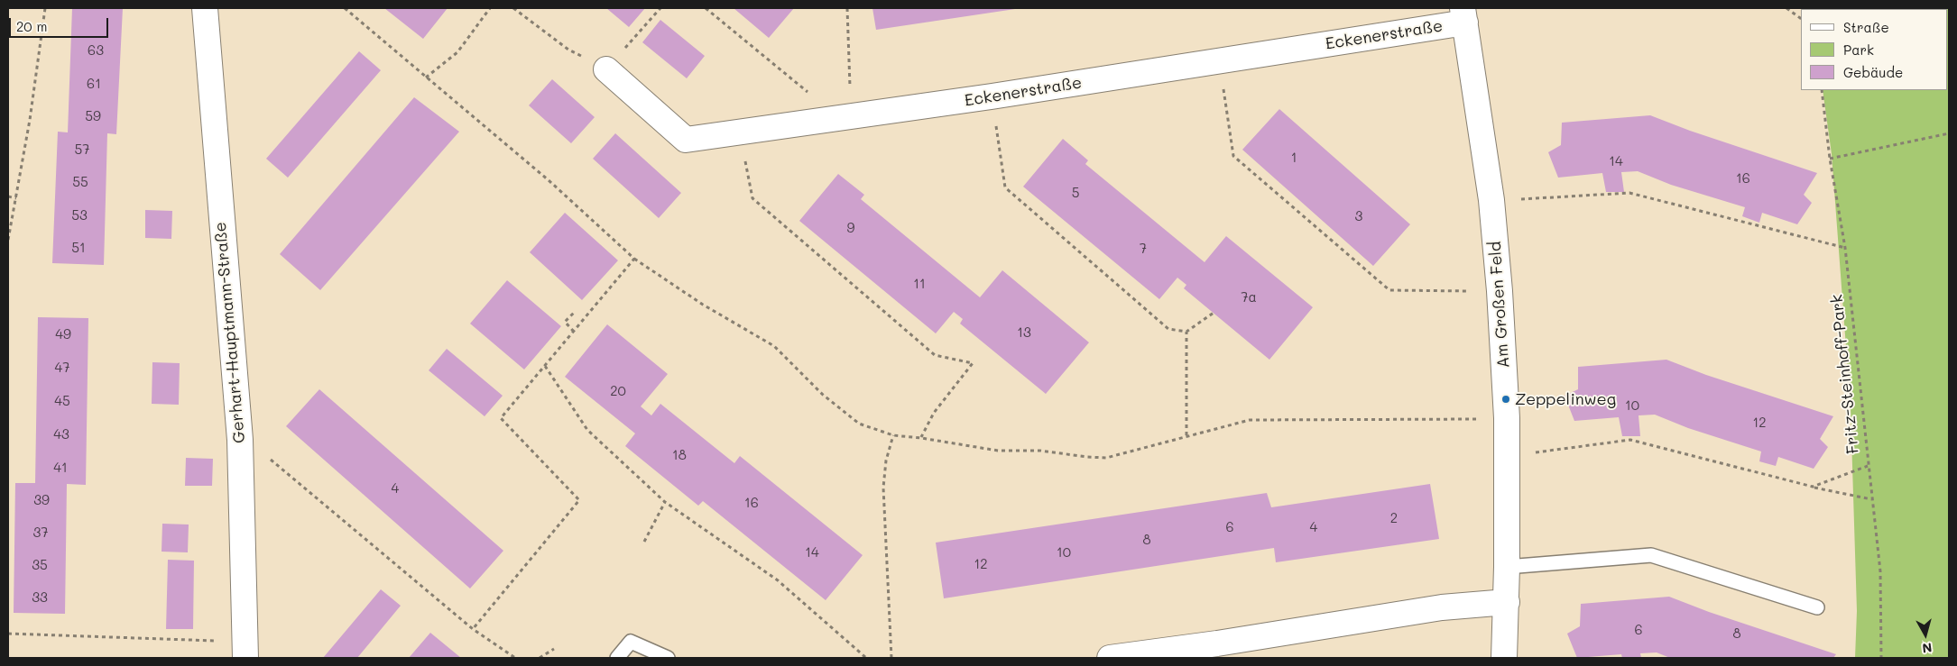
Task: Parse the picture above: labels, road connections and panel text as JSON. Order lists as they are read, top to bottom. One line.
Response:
{"streets":{"street":["Eckenerstraße","Am Großen Feld","Gerhart-Hauptmann-Straße"],"path":["Fritz-Steinhoff-Park"]},"crossings":[["Eckenerstraße","Am Großen Feld"]],"places":["Zeppelinweg"],"house_numbers":["63","61","59","57","1","14","16","55","5","53","3","9","51","7","11","7a","13","49","47","20","45","10","12","43","18","41","4","39","16","2","6","4","37","8","14","10","12","35","33","6","8"],"legend":["Straße","Park","Gebäude"],"scale_bar":"20 m","north":"bottom"}
